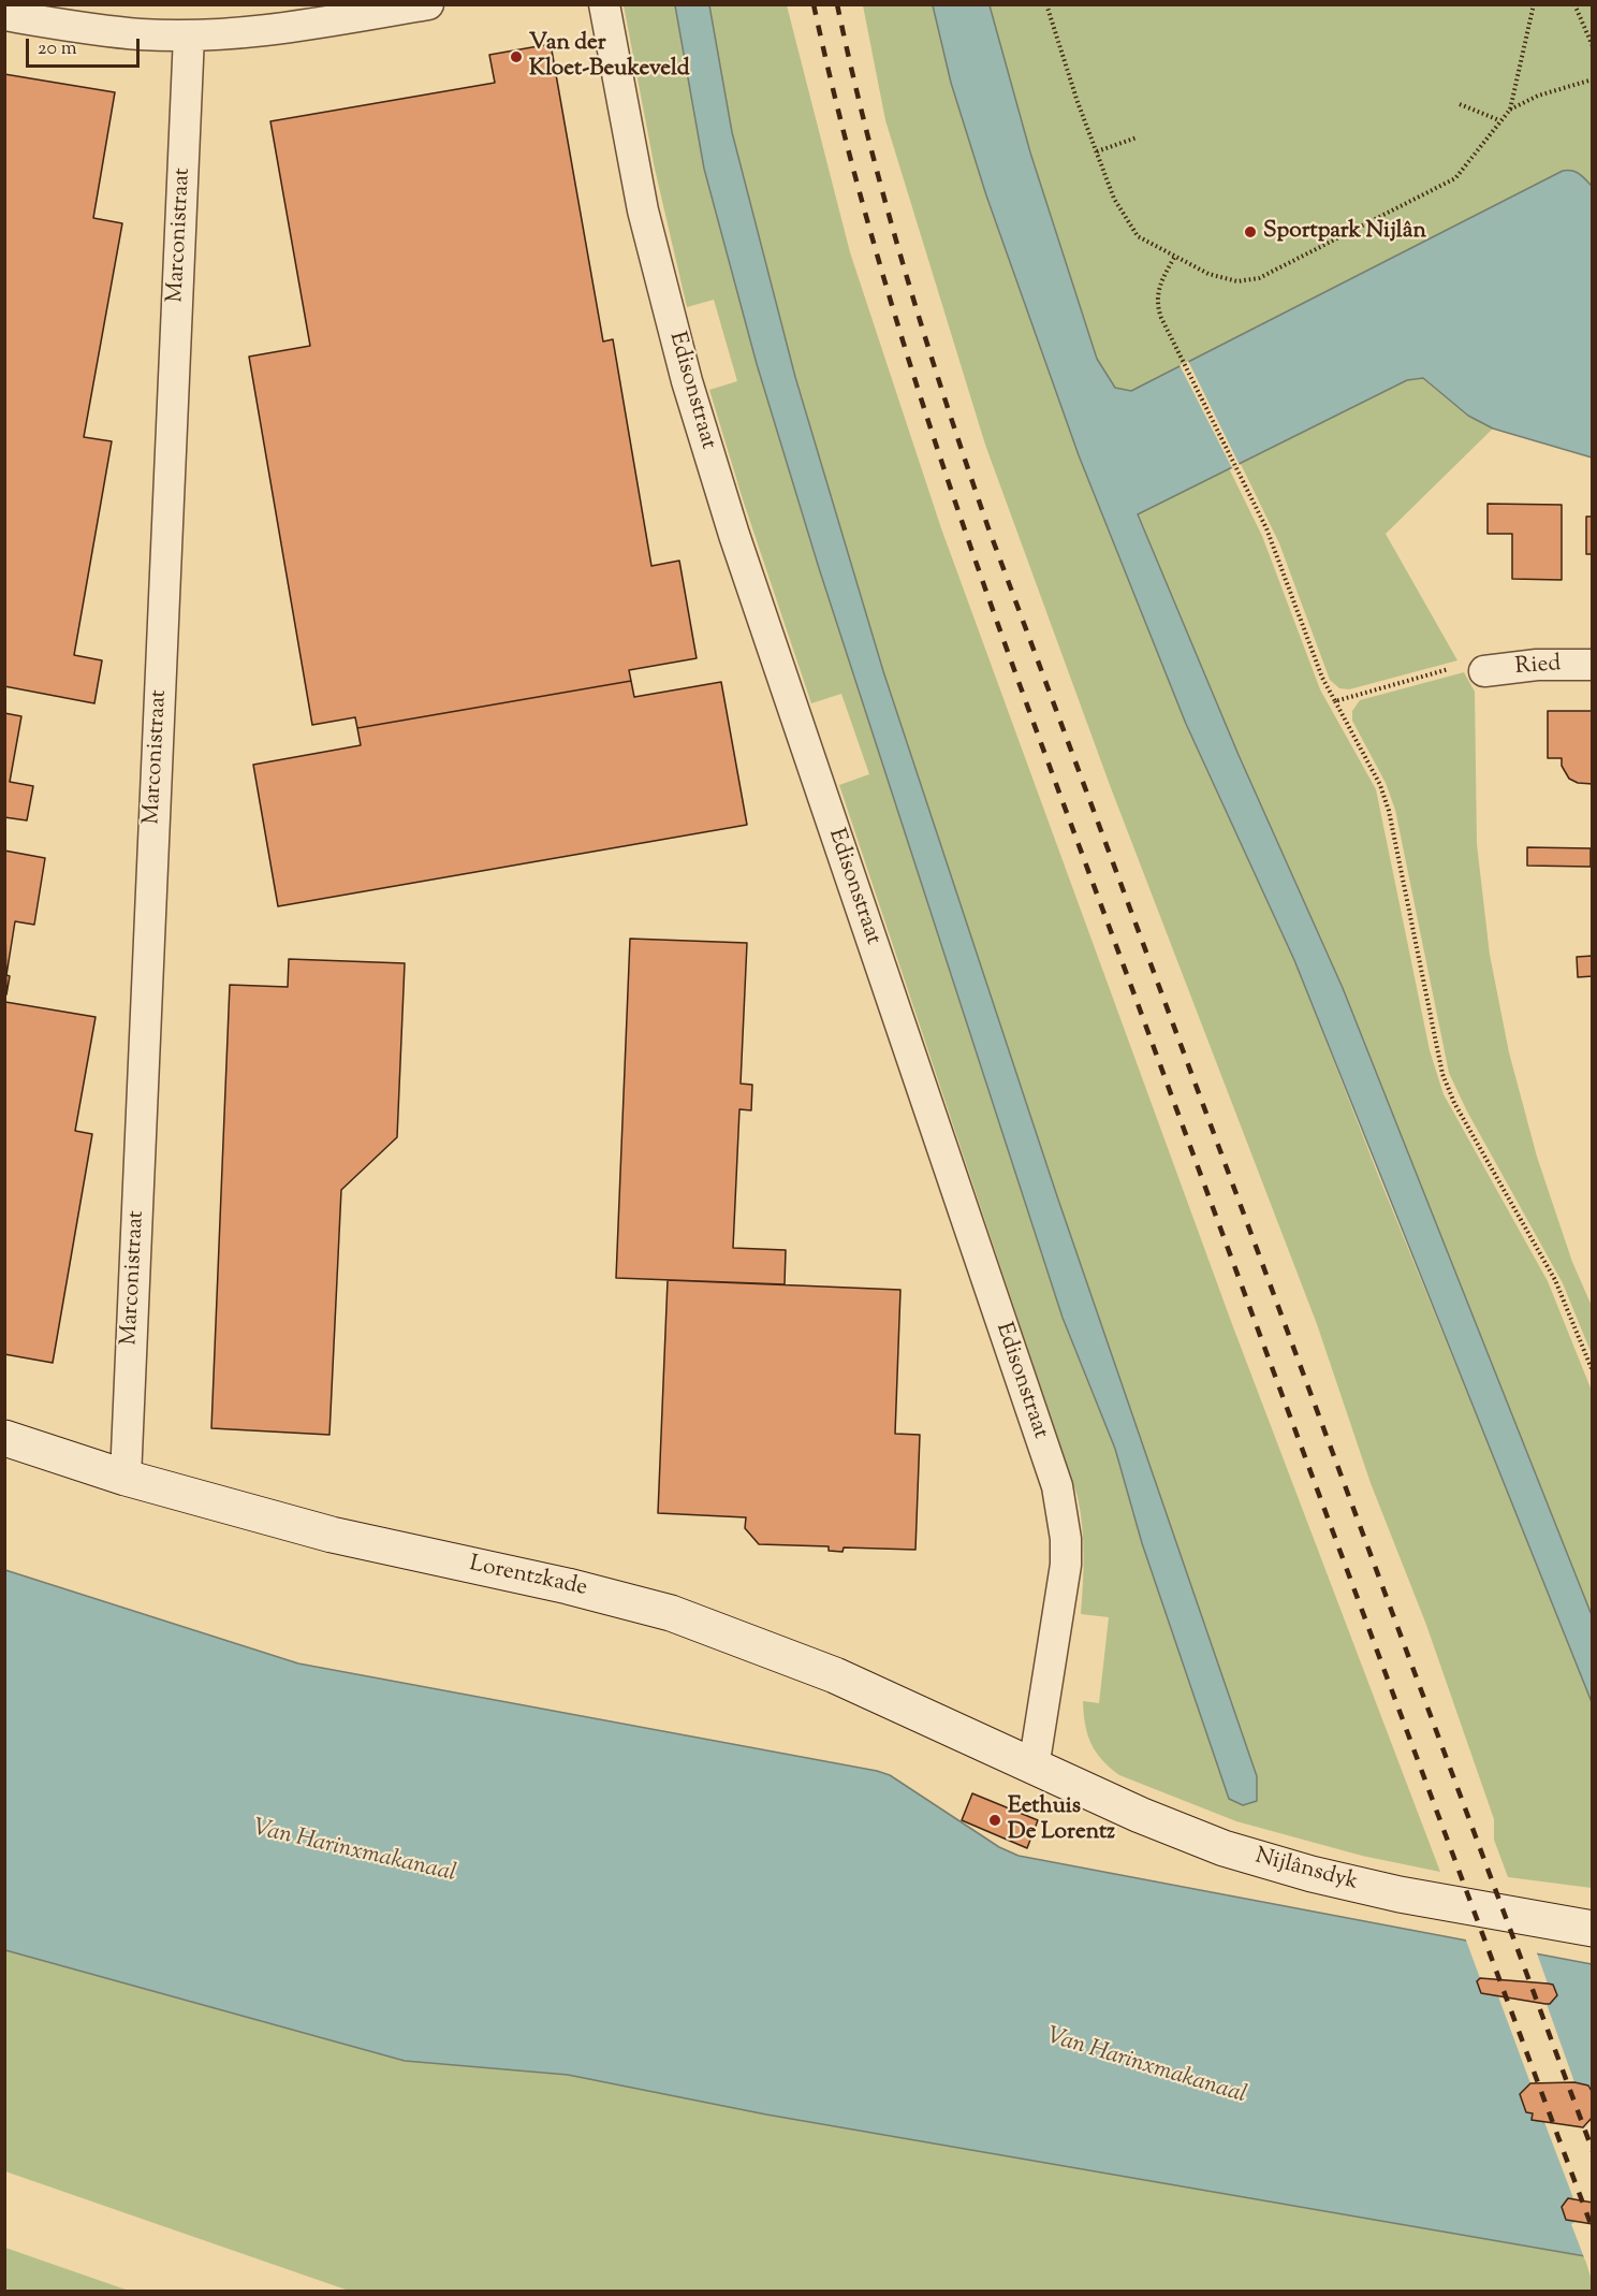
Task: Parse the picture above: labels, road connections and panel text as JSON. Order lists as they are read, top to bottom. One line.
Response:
{"streets":{"street":["Marconistraat","Edisonstraat","Ried","Lorentzkade","Nijlânsdyk"]},"crossings":[["Marconistraat","Lorentzkade"],["Edisonstraat","Lorentzkade"],["Edisonstraat","Nijlânsdyk"],["Lorentzkade","Nijlânsdyk"]],"water":["Van Harinxmakanaal"],"places":["Van der Kloet-Beukeveld","Sportpark Nijlân","Eethuis De Lorentz"],"scale_bar":"20 m"}
